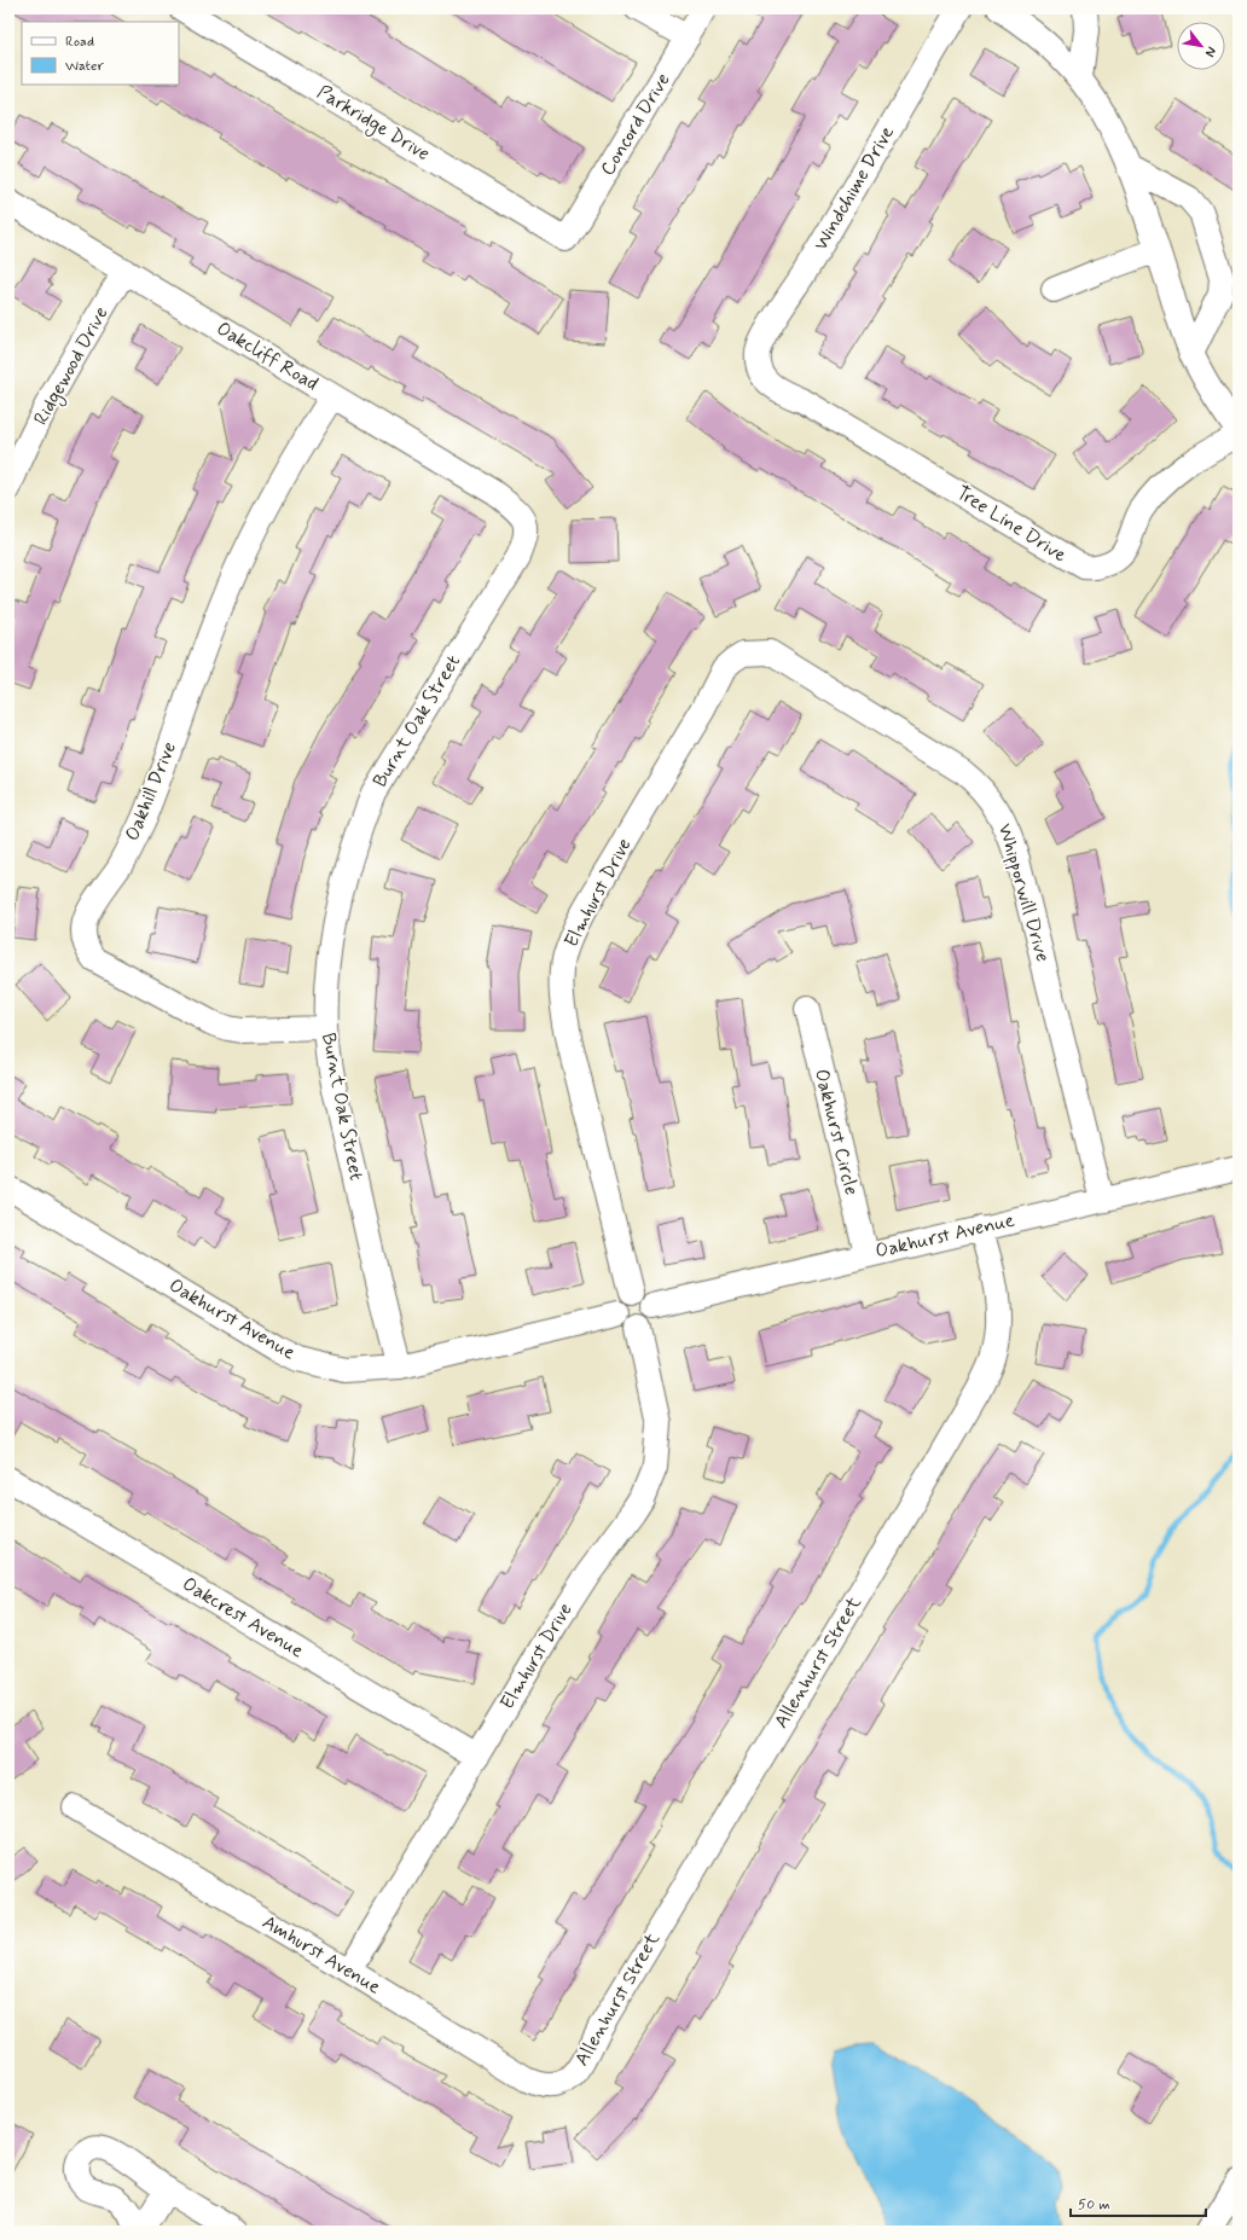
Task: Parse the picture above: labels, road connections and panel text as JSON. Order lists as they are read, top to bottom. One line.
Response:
{"streets":{"street":["Parkridge Drive","Concord Drive","Windchime Drive","Oakcliff Road","Ridgewood Drive","Tree Line Drive","Burnt Oak Street","Oakhill Drive","Elmhurst Drive","Whipporwill Drive","Oakhurst Circle","Oakhurst Avenue","Oakcrest Avenue","Allenhurst Street","Amhurst Avenue"]},"crossings":[["Parkridge Drive","Concord Drive"],["Windchime Drive","Tree Line Drive"],["Oakcliff Road","Ridgewood Drive"],["Oakcliff Road","Burnt Oak Street"],["Oakcliff Road","Oakhill Drive"],["Burnt Oak Street","Oakhill Drive"],["Burnt Oak Street","Oakhurst Avenue"],["Elmhurst Drive","Whipporwill Drive"],["Elmhurst Drive","Oakhurst Avenue"],["Elmhurst Drive","Oakcrest Avenue"],["Elmhurst Drive","Amhurst Avenue"],["Whipporwill Drive","Oakhurst Avenue"],["Oakhurst Circle","Oakhurst Avenue"],["Oakhurst Avenue","Allenhurst Street"],["Allenhurst Street","Amhurst Avenue"]],"legend":["Road","Water"],"scale_bar":"50 m","north":"bottom right"}
